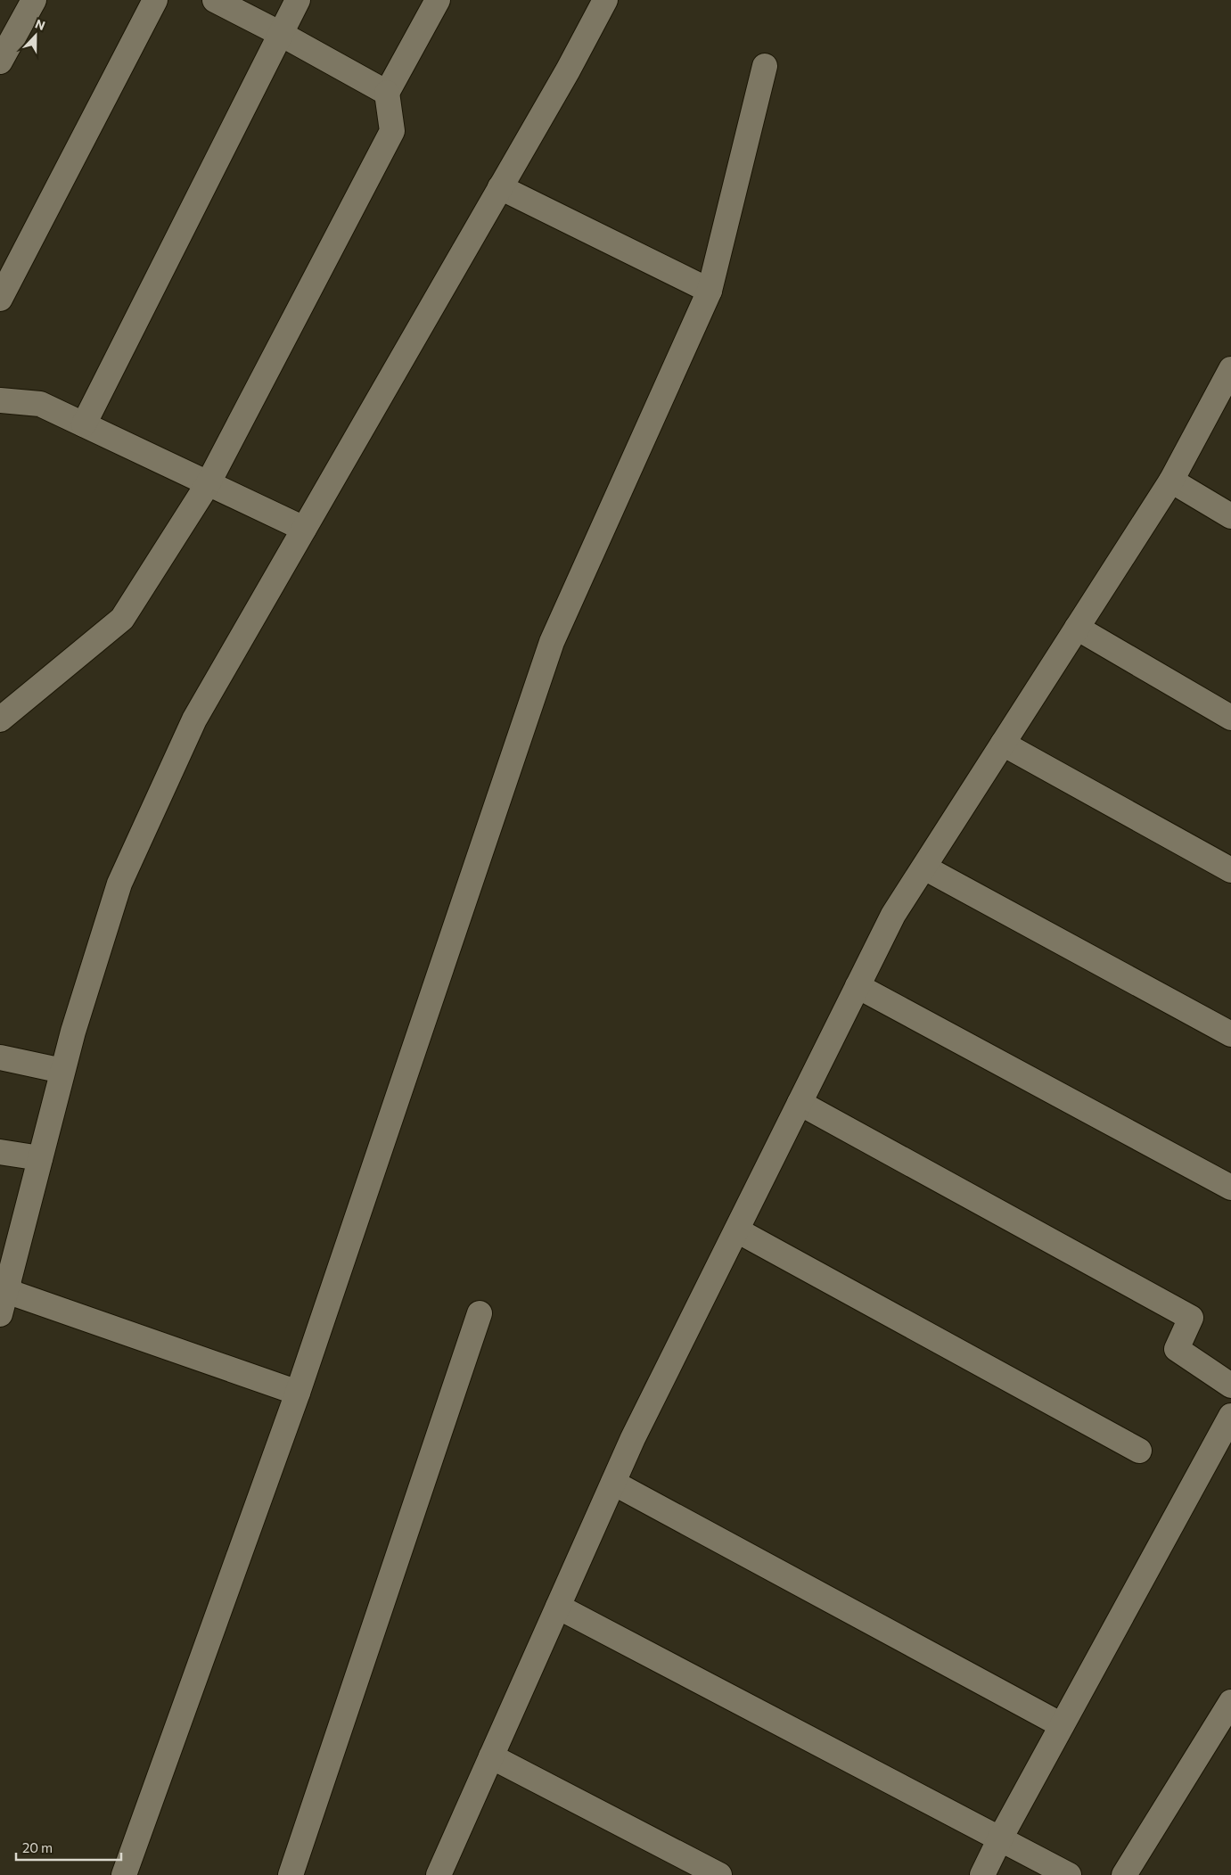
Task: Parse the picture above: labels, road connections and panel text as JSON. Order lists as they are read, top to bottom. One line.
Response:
{"scale_bar":"20 m","north":"top"}
